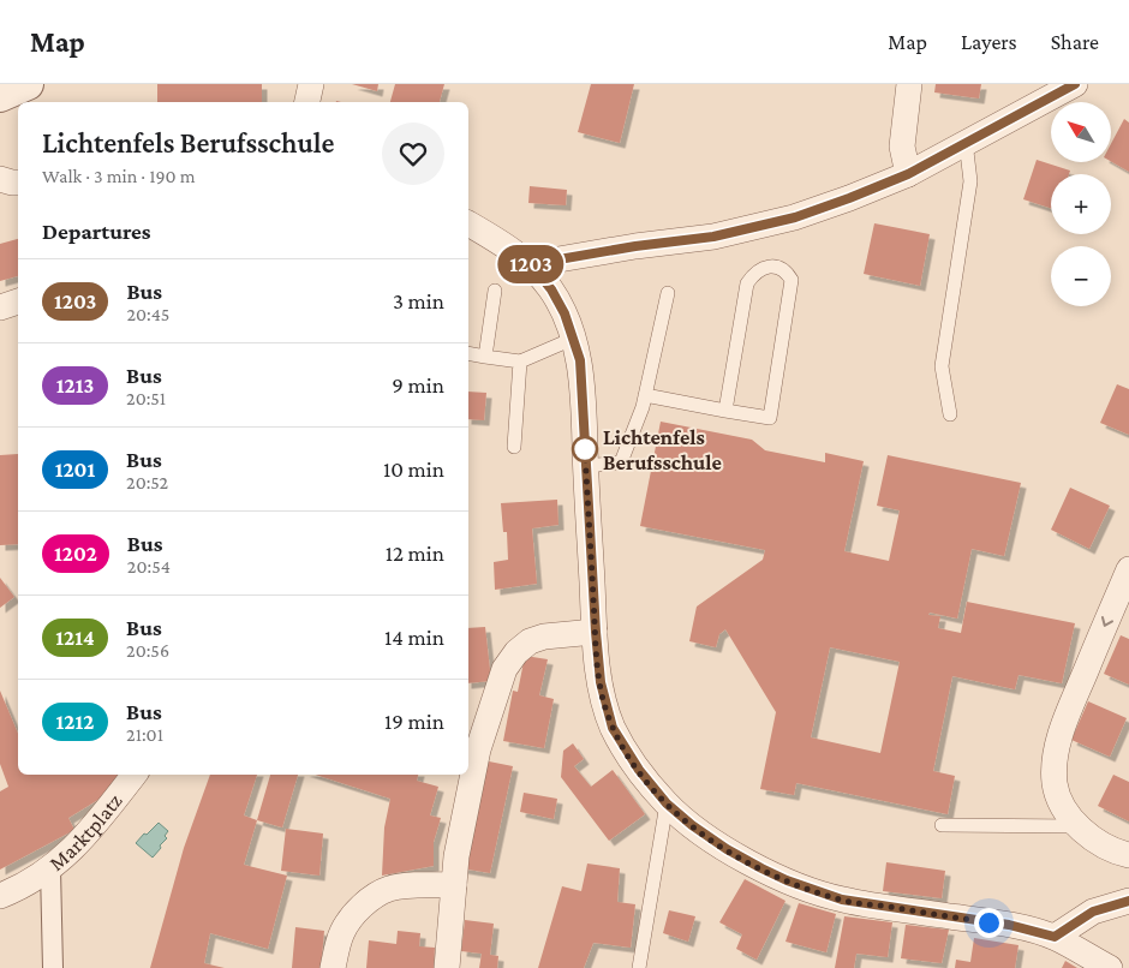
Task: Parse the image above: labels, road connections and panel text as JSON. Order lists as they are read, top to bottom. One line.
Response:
{"streets":{"street":["Marktplatz"]},"places":["Lichtenfels Berufsschule"],"lines":["bus line 1203"],"north":"top left","page":{"header":"Map","nav":["Map","Layers","Share"],"on_map":"1203","map_buttons":["+","−"],"heading":[["Lichtenfels Berufsschule","Walk · 3 min · 190 m"],"Departures"],"list":[{"mark":"1203","name":"Bus","note":"20:45","value":"3 min"},{"mark":"1213","name":"Bus","note":"20:51","value":"9 min"},{"mark":"1201","name":"Bus","note":"20:52","value":"10 min"},{"mark":"1202","name":"Bus","note":"20:54","value":"12 min"},{"mark":"1214","name":"Bus","note":"20:56","value":"14 min"},{"mark":"1212","name":"Bus","note":"21:01","value":"19 min"}]}}
